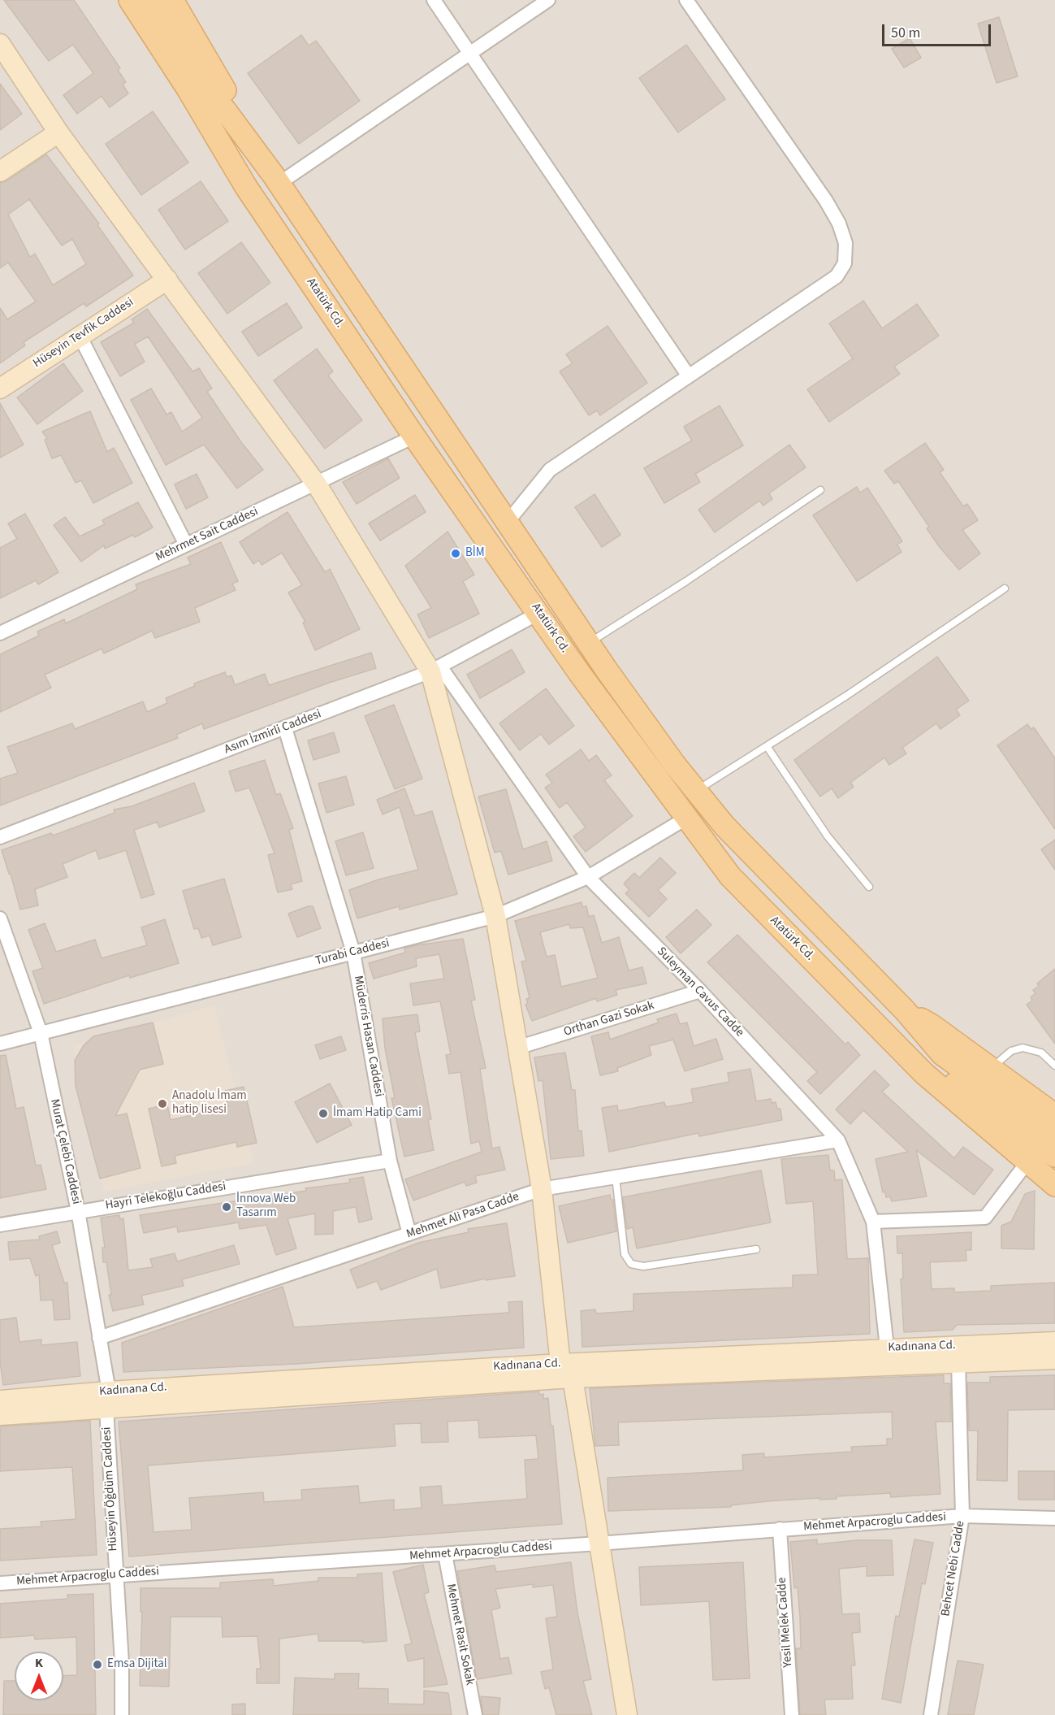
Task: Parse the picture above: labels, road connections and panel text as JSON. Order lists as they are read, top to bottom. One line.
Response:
{"streets":{"main road":["Atatürk Cd."],"street":["Hüseyin Tevfik Caddesi","Mehrmet Sait Caddesi","Asım İzmirli Caddesi","Turabi Caddesi","Suleyman Cavus Cadde","Orthan Gazi Sokak","Müderris Hasan Caddesi","Murat Çelebi Caddesi","Hayri Telekoğlu Caddesi","Mehmet Ali Pasa Cadde","Kadınana Cd.","Hüseyin Öğdüm Caddesi","Mehmet Arpacroglu Caddesi","Behcet Nebi Cadde","Yesil Melek Cadde","Mehmet Rasit Sokak"]},"crossings":[["Atatürk Cd.","Mehrmet Sait Caddesi"],["Atatürk Cd.","Asım İzmirli Caddesi"],["Atatürk Cd.","Turabi Caddesi"],["Asım İzmirli Caddesi","Suleyman Cavus Cadde"],["Asım İzmirli Caddesi","Müderris Hasan Caddesi"],["Turabi Caddesi","Suleyman Cavus Cadde"],["Turabi Caddesi","Müderris Hasan Caddesi"],["Turabi Caddesi","Murat Çelebi Caddesi"],["Suleyman Cavus Cadde","Orthan Gazi Sokak"],["Suleyman Cavus Cadde","Mehmet Ali Pasa Cadde"],["Suleyman Cavus Cadde","Kadınana Cd."],["Müderris Hasan Caddesi","Hayri Telekoğlu Caddesi"],["Müderris Hasan Caddesi","Mehmet Ali Pasa Cadde"],["Murat Çelebi Caddesi","Hayri Telekoğlu Caddesi"],["Murat Çelebi Caddesi","Mehmet Ali Pasa Cadde"],["Murat Çelebi Caddesi","Kadınana Cd."],["Murat Çelebi Caddesi","Hüseyin Öğdüm Caddesi"],["Kadınana Cd.","Hüseyin Öğdüm Caddesi"],["Kadınana Cd.","Behcet Nebi Cadde"],["Hüseyin Öğdüm Caddesi","Mehmet Arpacroglu Caddesi"],["Mehmet Arpacroglu Caddesi","Behcet Nebi Cadde"],["Mehmet Arpacroglu Caddesi","Yesil Melek Cadde"],["Mehmet Arpacroglu Caddesi","Mehmet Rasit Sokak"]],"places":["BİM","Anadolu İmam hatip lisesi","İmam Hatip Cami","İnnova Web Tasarım","Emsa Dijital"],"scale_bar":"50 m","north":"top"}
